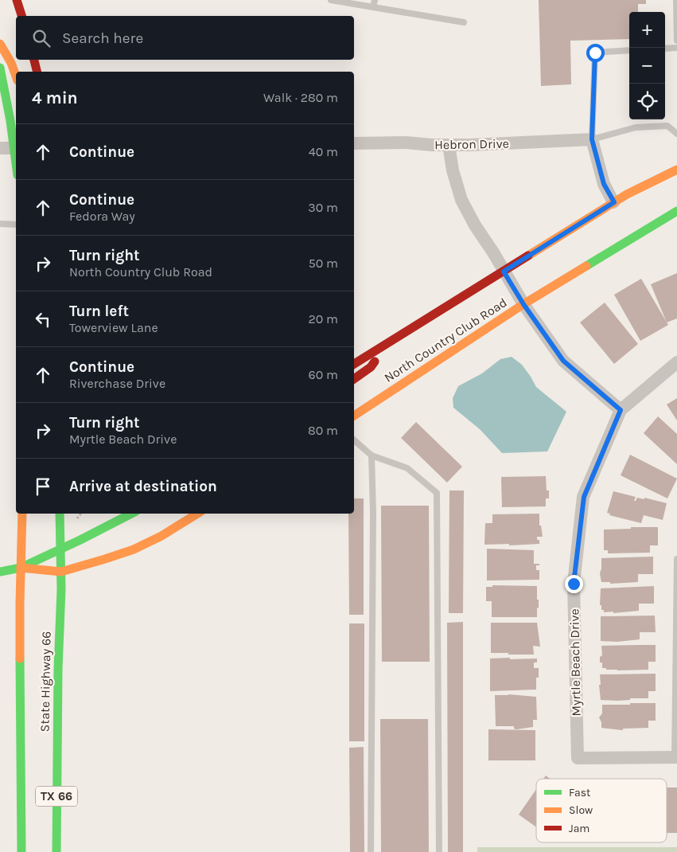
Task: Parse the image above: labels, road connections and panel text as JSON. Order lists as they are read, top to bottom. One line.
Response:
{"streets":{"main road":["North Country Club Road","State Highway 66","TX 66"],"street":["Hebron Drive","Myrtle Beach Drive"]},"legend":["Fast","Slow","Jam"],"page":{"map_buttons":["+","−"],"search":"Search here","heading":["4 min","Walk · 280 m"],"list":[["Continue","40 m"],["Continue","Fedora Way","30 m"],["Turn right","North Country Club Road","50 m"],["Turn left","Towerview Lane","20 m"],["Continue","Riverchase Drive","60 m"],["Turn right","Myrtle Beach Drive","80 m"],"Arrive at destination"]}}
